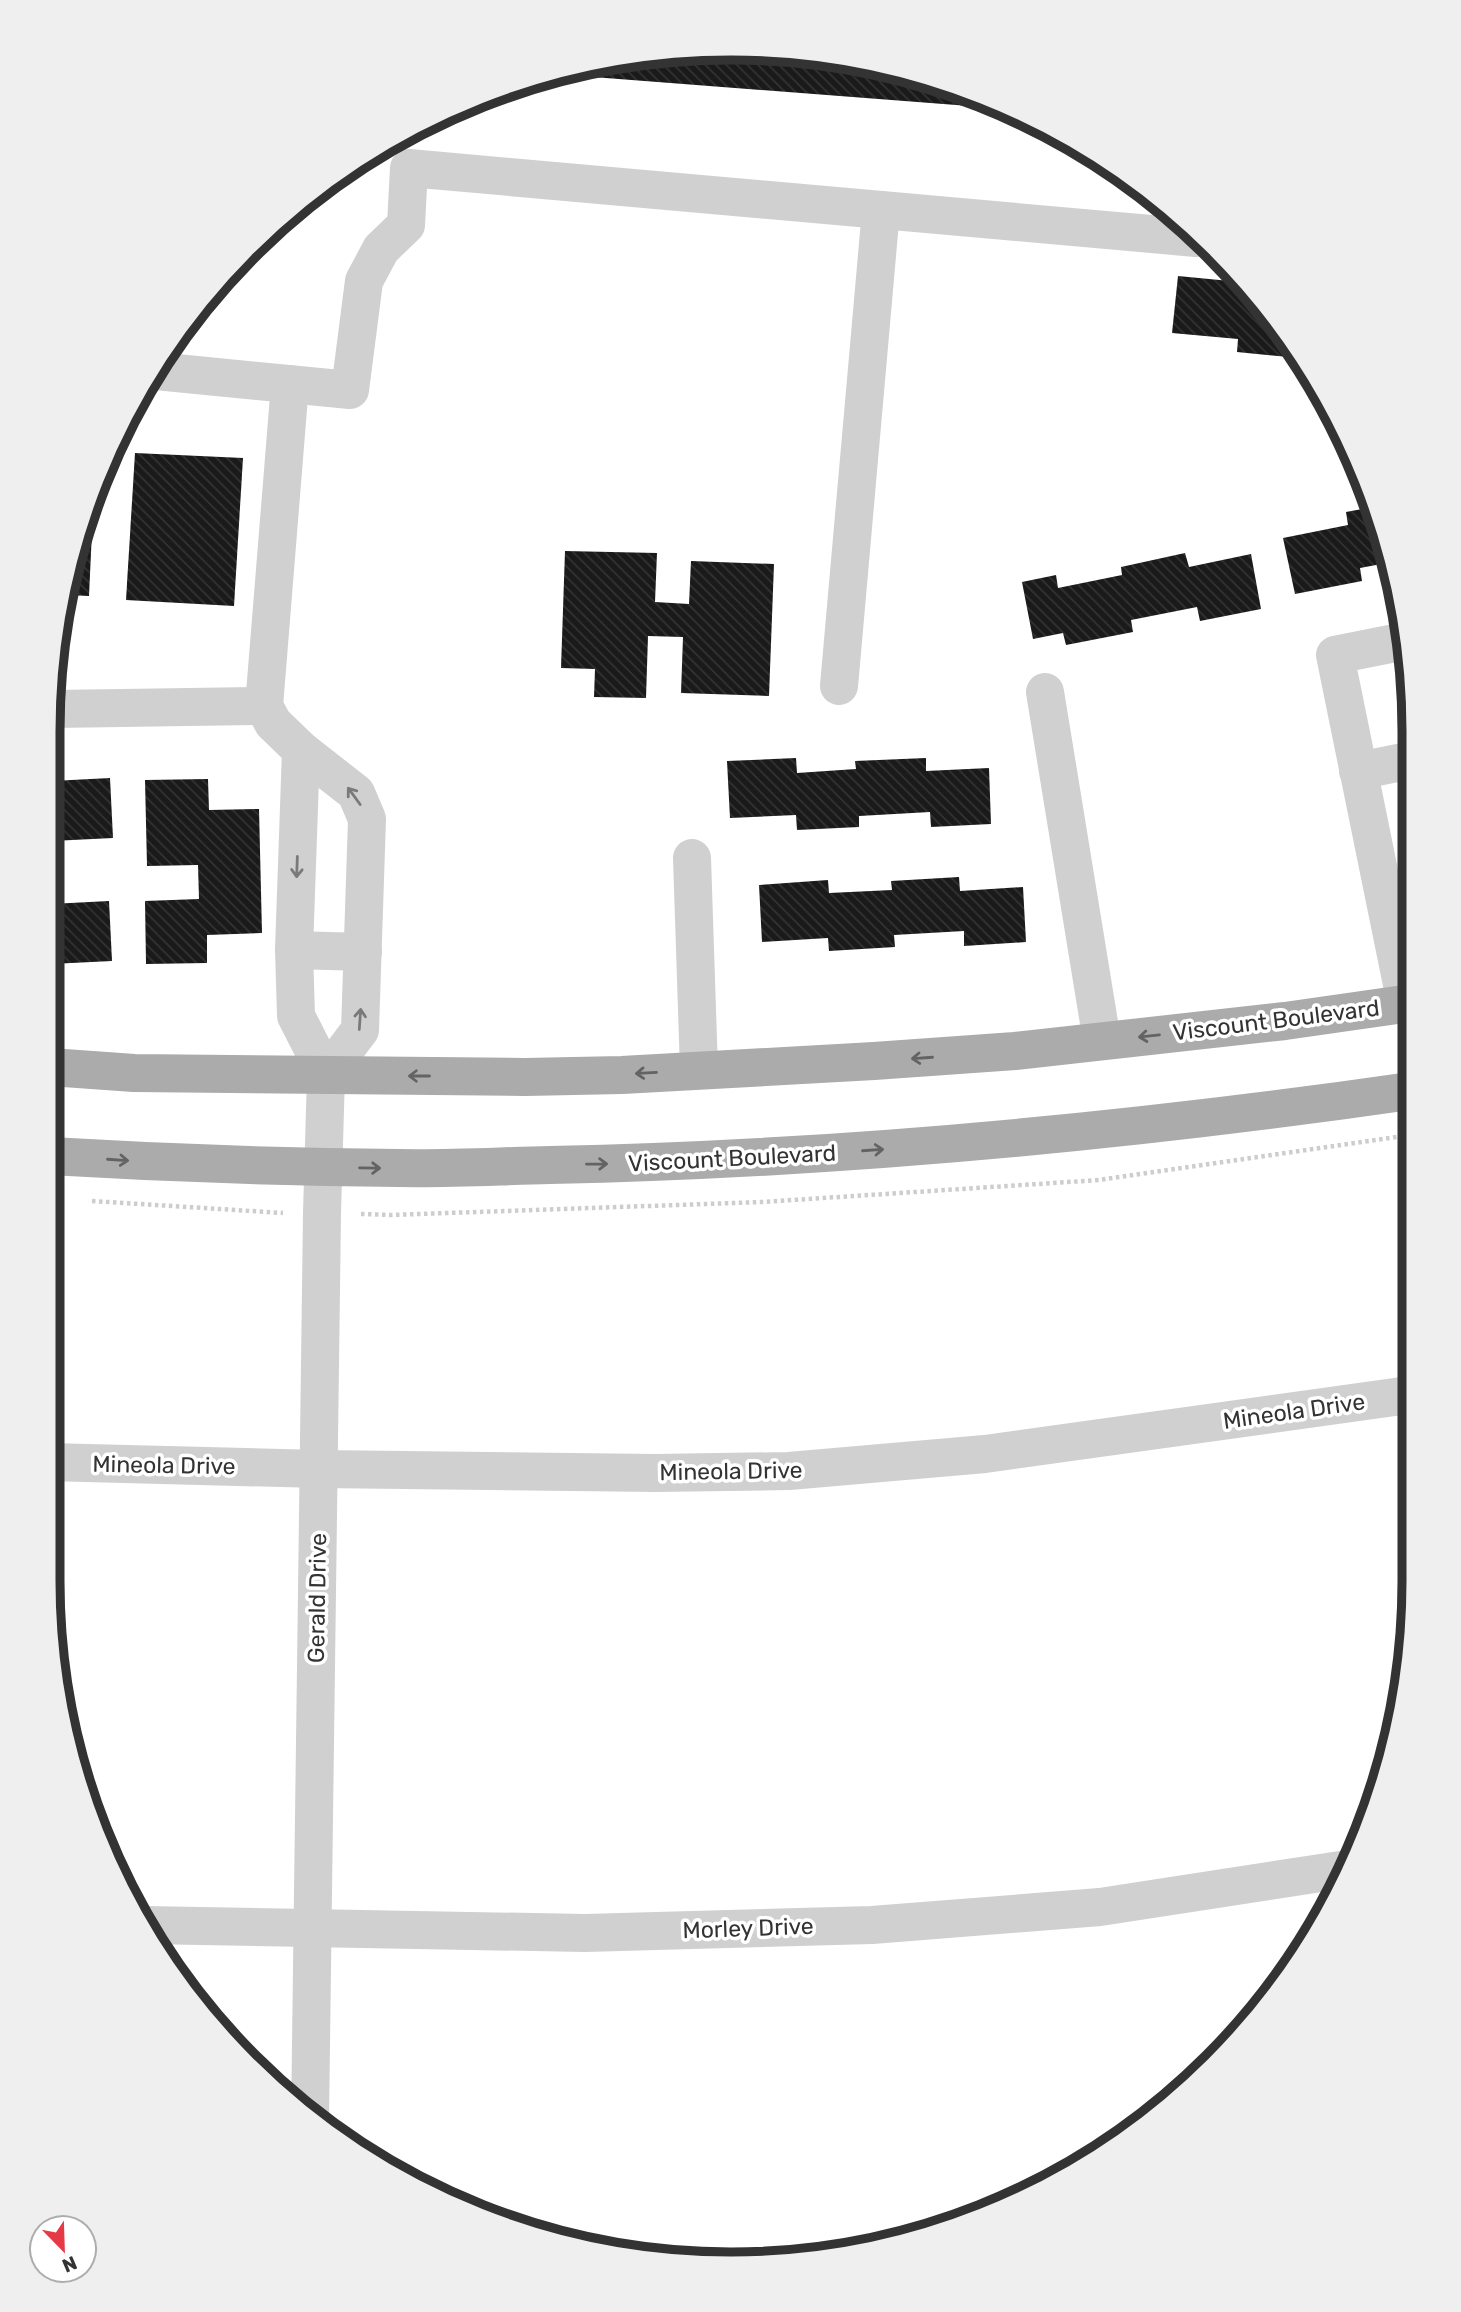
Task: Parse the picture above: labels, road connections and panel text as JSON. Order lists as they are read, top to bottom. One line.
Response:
{"streets":{"main road":["Viscount Boulevard"],"street":["Mineola Drive","Gerald Drive","Morley Drive"]},"crossings":[["Viscount Boulevard","Gerald Drive"],["Mineola Drive","Gerald Drive"],["Gerald Drive","Morley Drive"]],"north":"bottom right"}
